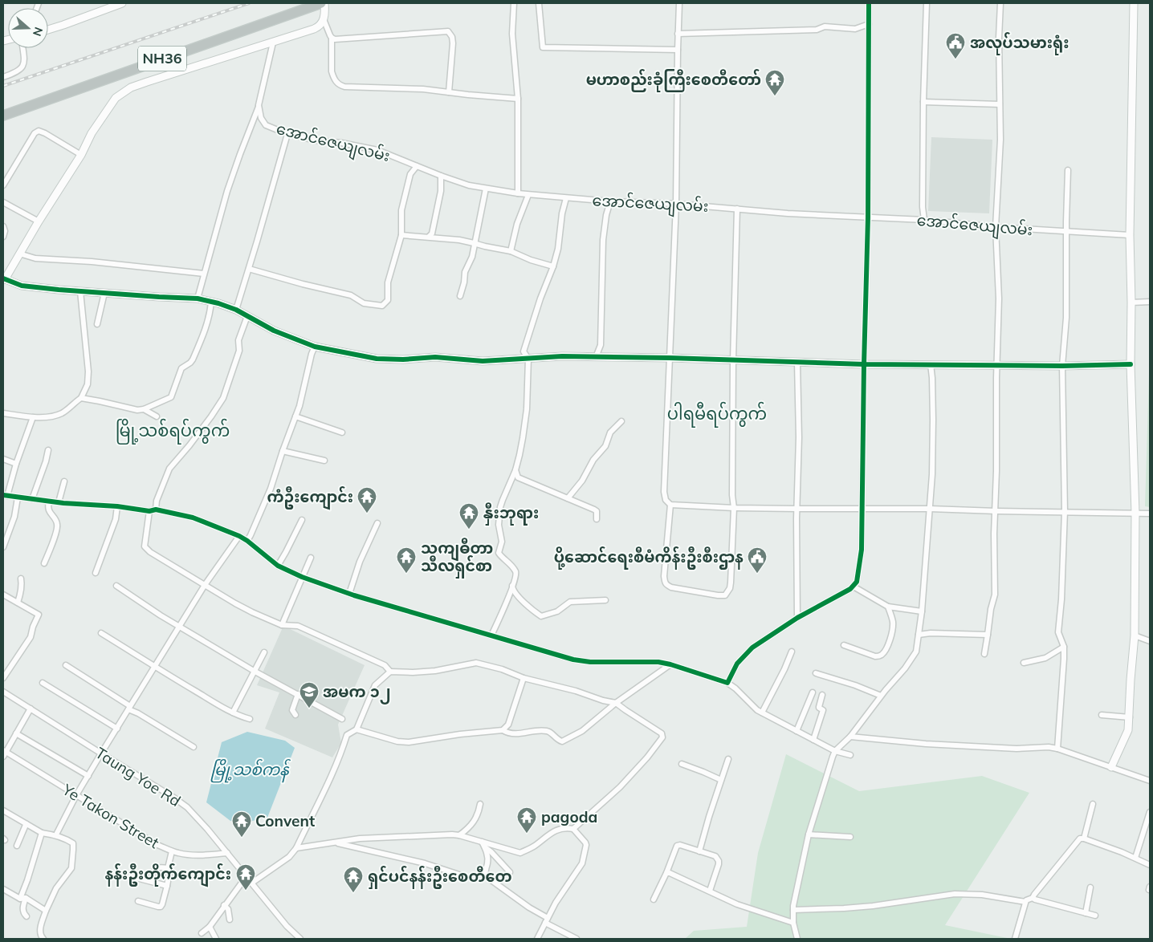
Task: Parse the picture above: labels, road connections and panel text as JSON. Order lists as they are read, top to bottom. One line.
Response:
{"streets":{"highway":["NH36"],"street":["အောင်ဇေယျလမ်း","Taung Yoe Rd","Ye Takon Street"]},"crossings":[["Taung Yoe Rd","Ye Takon Street"]],"districts":["ပါရမီရပ်ကွက်","မြို့သစ်ရပ်ကွက်"],"water":["မြို့သစ်ကန်"],"places":{"public building":["အလုပ်သမားရုံး","ပို့ဆောင်ရေးစီမံကိန်းဦးစီးဌာန"],"temple":["မဟာစည်းခုံကြီးစေတီတော်","ကံဦးကျောင်း","နှီးဘုရား","သကျဓီတာ သီလရှင်စာ","pagoda","Convent","နန်းဦးတိုက်ကျောင်း","ရှင်ပင်နန်းဦးစေတီတေ"],"school or university":["အမက ၁၂"]},"north":"right"}
